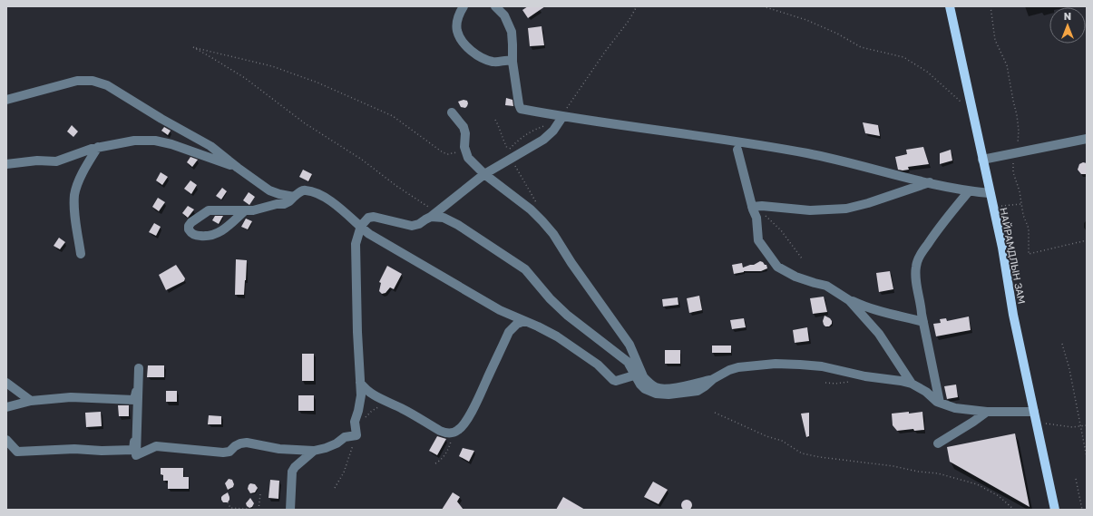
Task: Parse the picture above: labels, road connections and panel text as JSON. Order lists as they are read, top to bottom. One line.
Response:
{"streets":{"main road":["НАЙРАМДЛЫН ЗАМ"]},"north":"top"}
